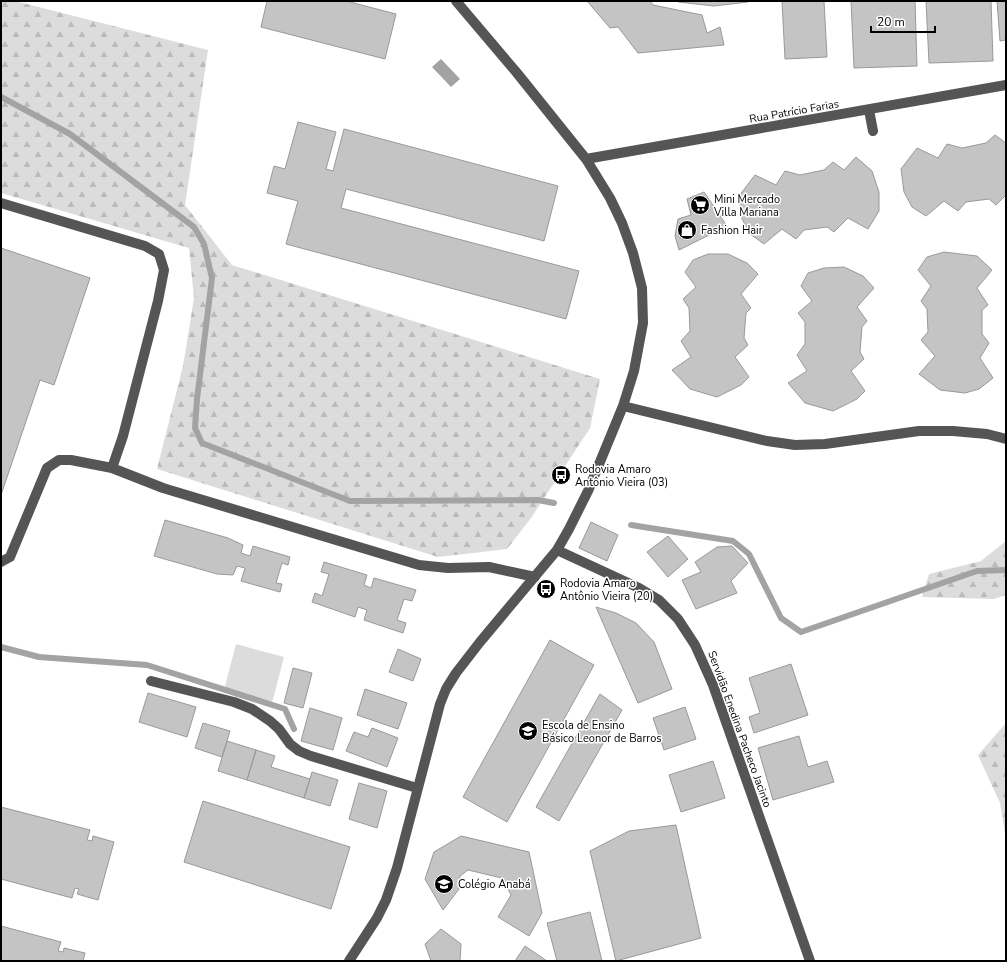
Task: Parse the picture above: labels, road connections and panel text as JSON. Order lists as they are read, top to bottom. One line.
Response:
{"streets":{"street":["Rua Patrício Farias","Servidão Enedina Pacheco Jacinto"]},"places":{"supermarket":["Mini Mercado Villa Mariana"],"shop":["Fashion Hair"],"bus stop":["Rodovia Amaro Antônio Vieira (03)","Rodovia Amaro Antônio Vieira (20)"],"school or university":["Escola de Ensino Básico Leonor de Barros","Colégio Anabá"]},"scale_bar":"20 m"}
